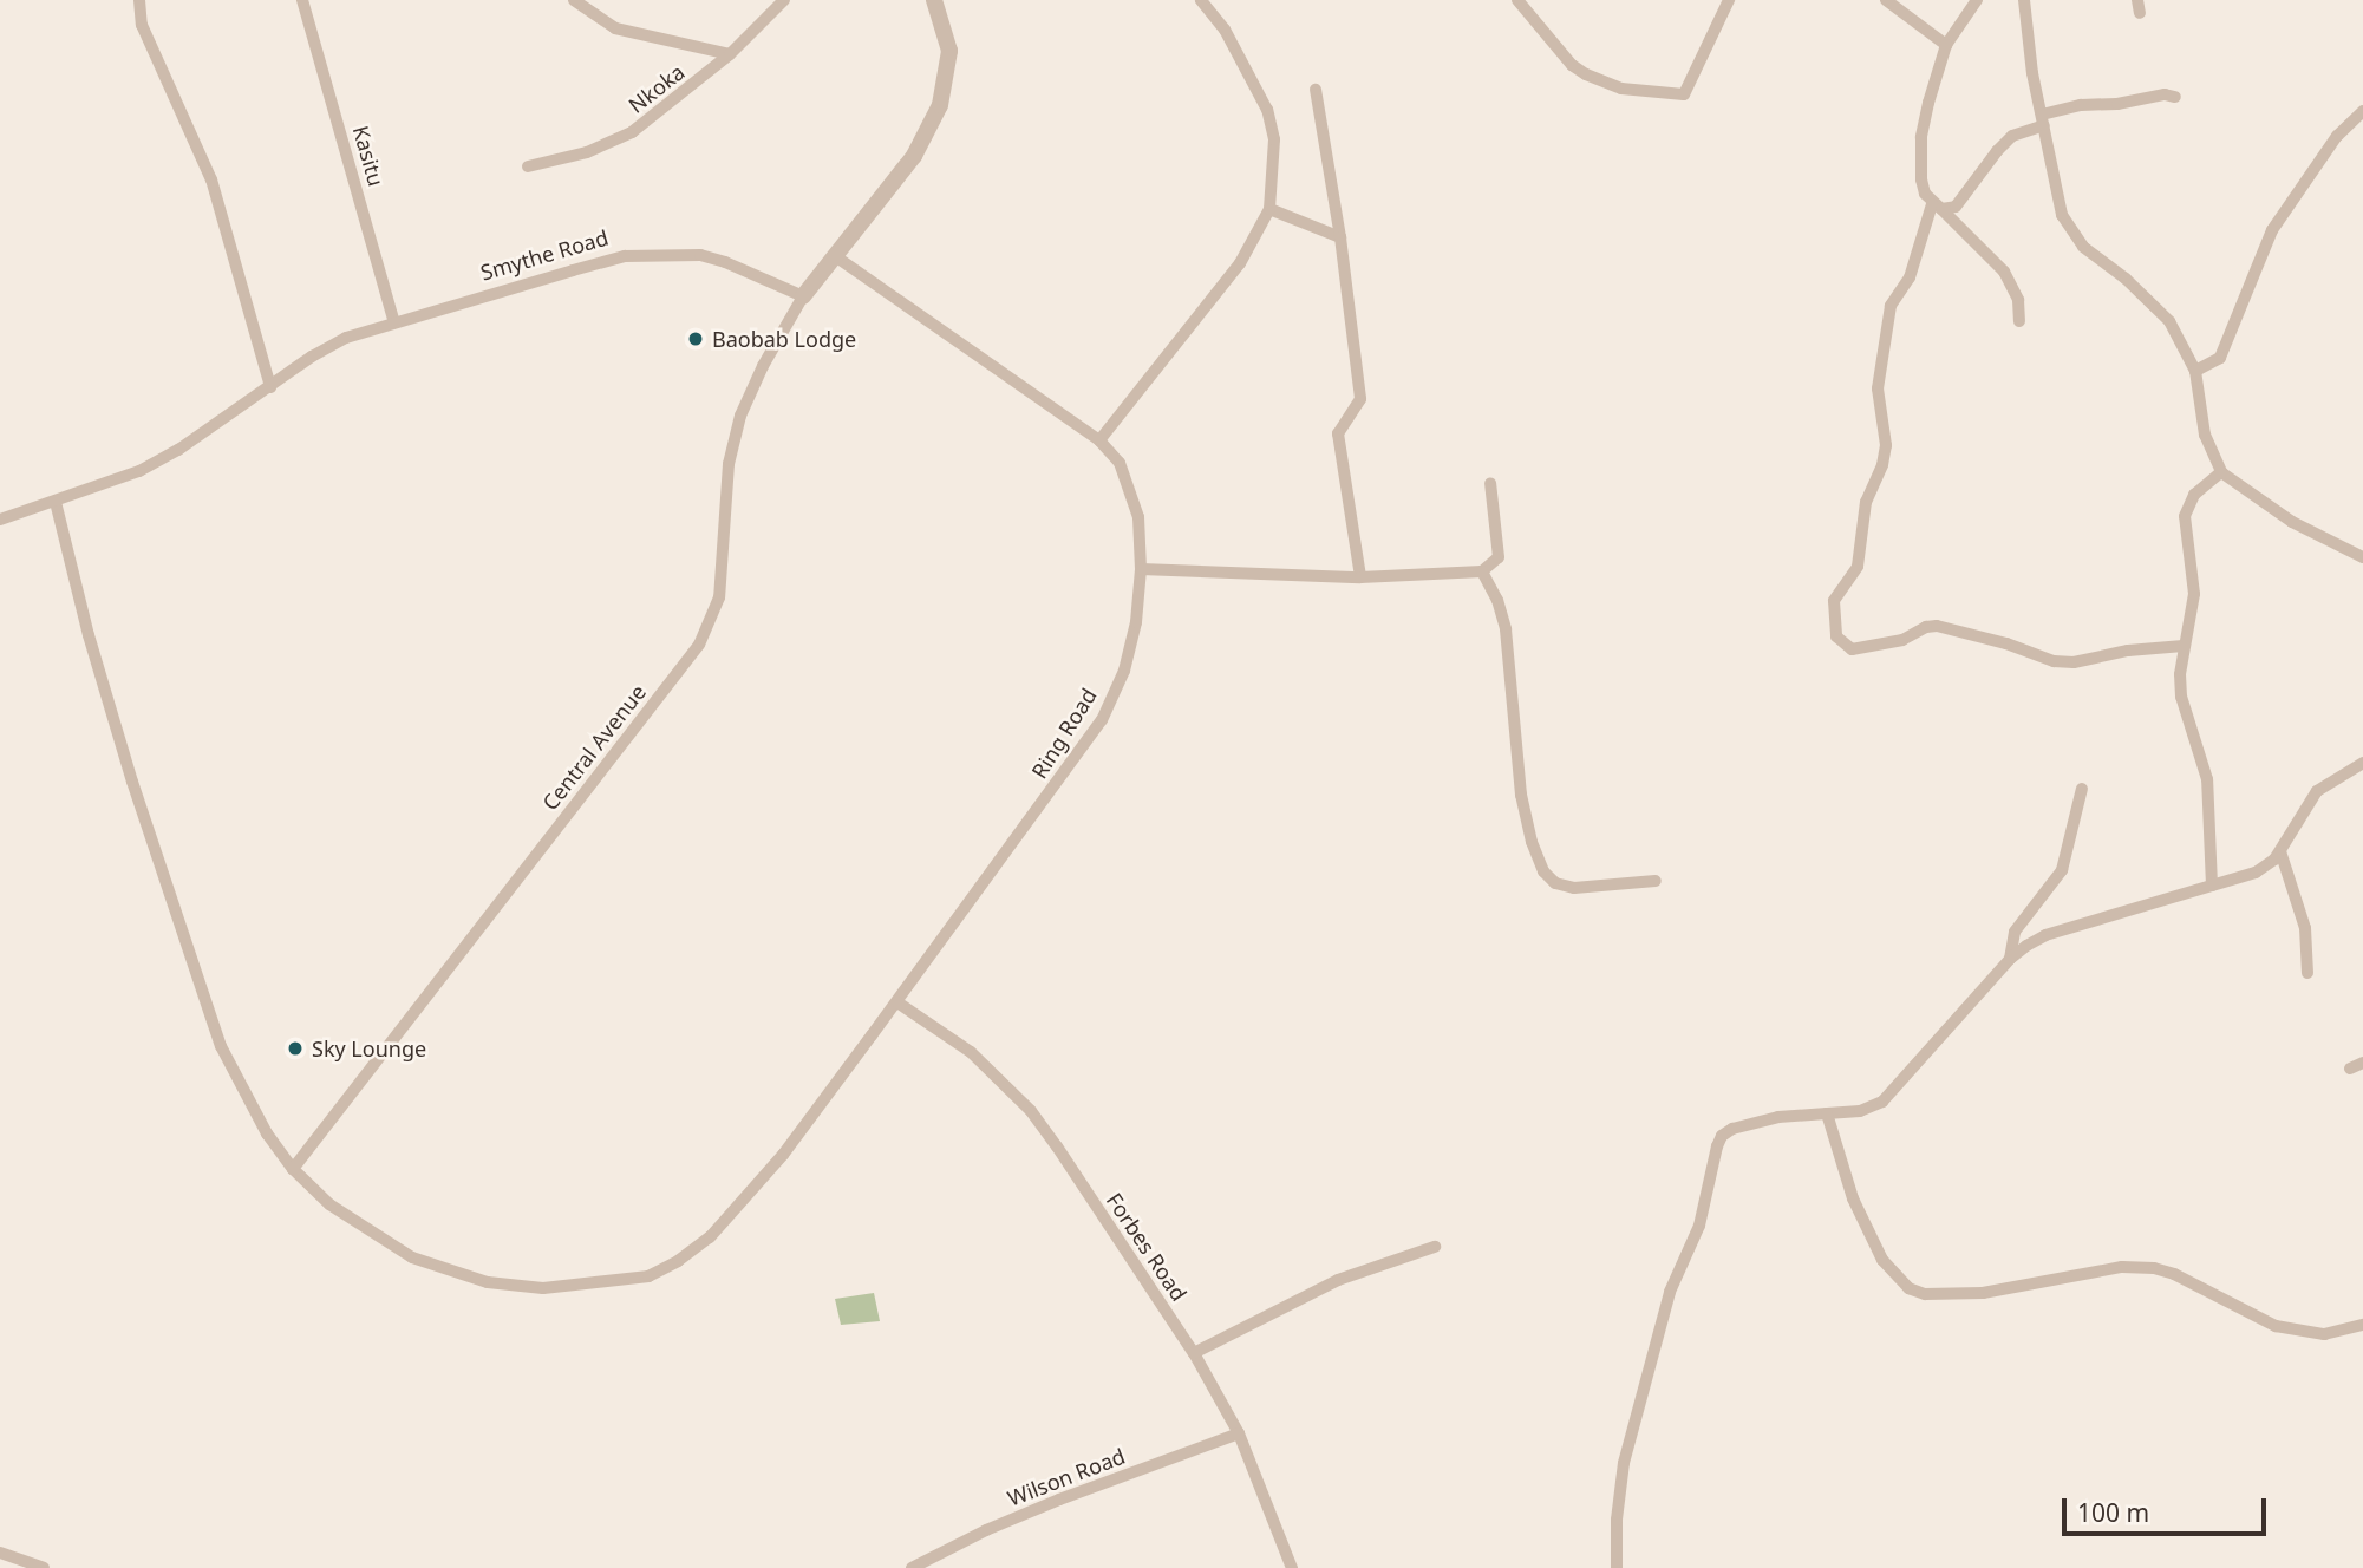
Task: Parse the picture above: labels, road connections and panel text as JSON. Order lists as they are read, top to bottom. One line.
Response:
{"streets":{"street":["Nkoka","Kasitu","Smythe Road","Ring Road","Central Avenue","Forbes Road","Wilson Road"]},"crossings":[["Kasitu","Smythe Road"],["Smythe Road","Ring Road"],["Smythe Road","Central Avenue"],["Ring Road","Central Avenue"],["Ring Road","Forbes Road"],["Forbes Road","Wilson Road"]],"places":["Baobab Lodge","Sky Lounge"],"scale_bar":"100 m"}
